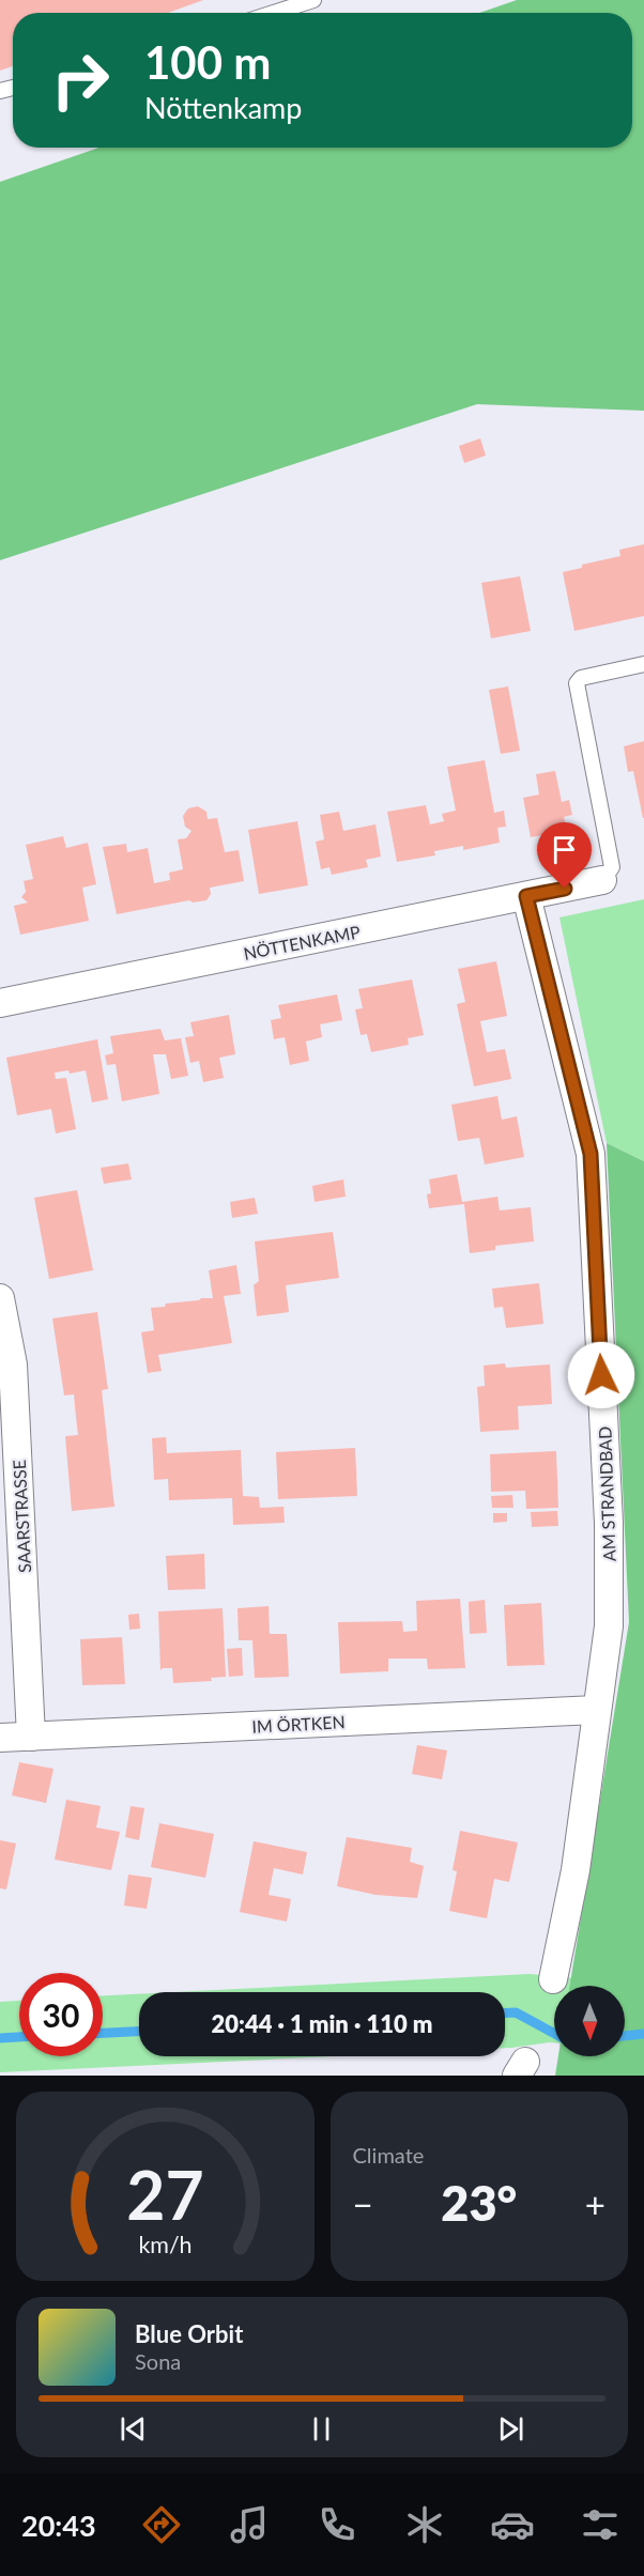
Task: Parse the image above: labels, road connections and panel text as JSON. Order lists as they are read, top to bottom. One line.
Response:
{"streets":{"street":["NÖTTENKAMP","AM STRANDBAD","SAARSTRASSE","IM ÖRTKEN"]},"crossings":[["NÖTTENKAMP","AM STRANDBAD"],["AM STRANDBAD","IM ÖRTKEN"],["SAARSTRASSE","IM ÖRTKEN"]],"north":"bottom","page":{"turn":["100 m","Nöttenkamp"],"limit":"30","trip":"20:44 · 1 min · 110 m","tile":"Climate","heat":["−","23°","+"],"song":["Blue Orbit","Sona"],"tabs":"20:43","gauge":["27","km/h"]}}
